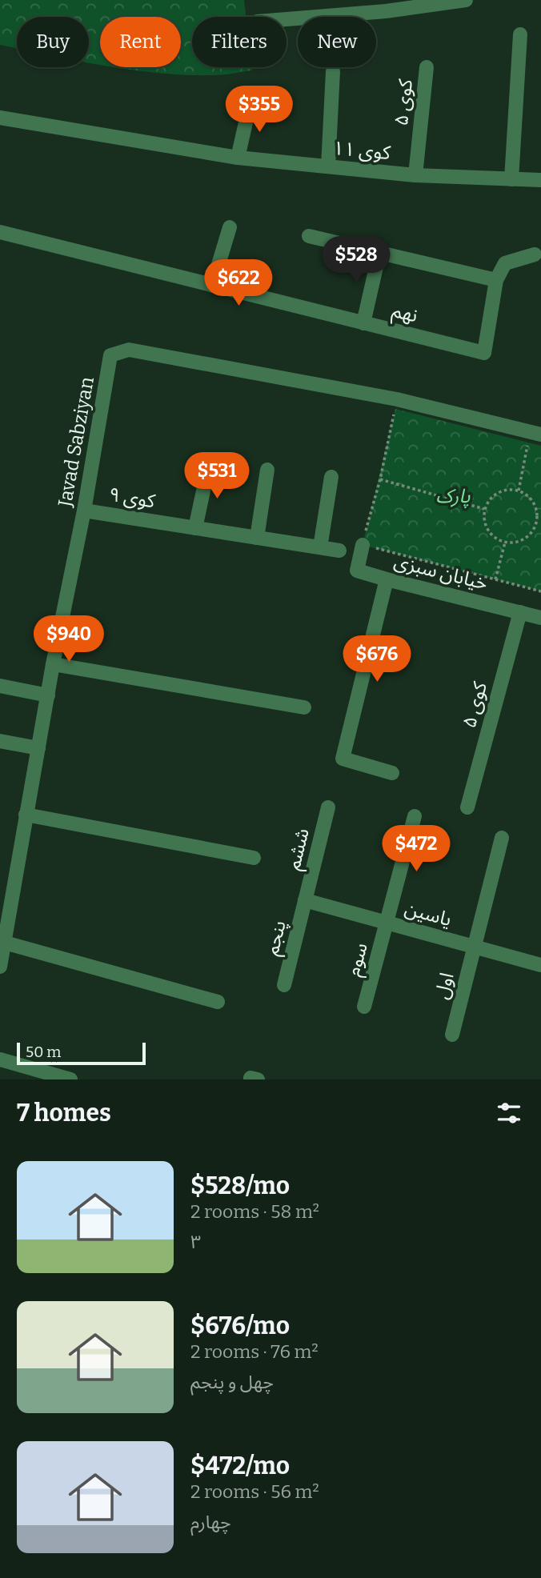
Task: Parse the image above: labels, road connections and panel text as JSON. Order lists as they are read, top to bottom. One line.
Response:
{"streets":{"street":["کوی ۵","کوی ۱۱","نهم","Javad Sabziyan","کوی ۹","خیابان سبزی","ششم","یاسین","پنجم","سوم","اول"]},"crossings":[["کوی ۵","کوی ۱۱"],["کوی ۵","خیابان سبزی"],["Javad Sabziyan","کوی ۹"],["ششم","یاسین"],["ششم","پنجم"],["یاسین","پنجم"],["یاسین","سوم"],["یاسین","اول"]],"parks":["پارک"],"scale_bar":"50 m","page":{"chip":["Buy","Rent","Filters","New"],"price":["$355","$528","$622","$531","$940","$676","$472"],"scale":"50 m","heading":"7 homes","list":[{"name":"$528/mo","note":"2 rooms · 58 m² · ۳"},{"name":"$676/mo","note":"2 rooms · 76 m² · چهل و پنجم"},{"name":"$472/mo","note":"2 rooms · 56 m² · چهارم"}]}}
